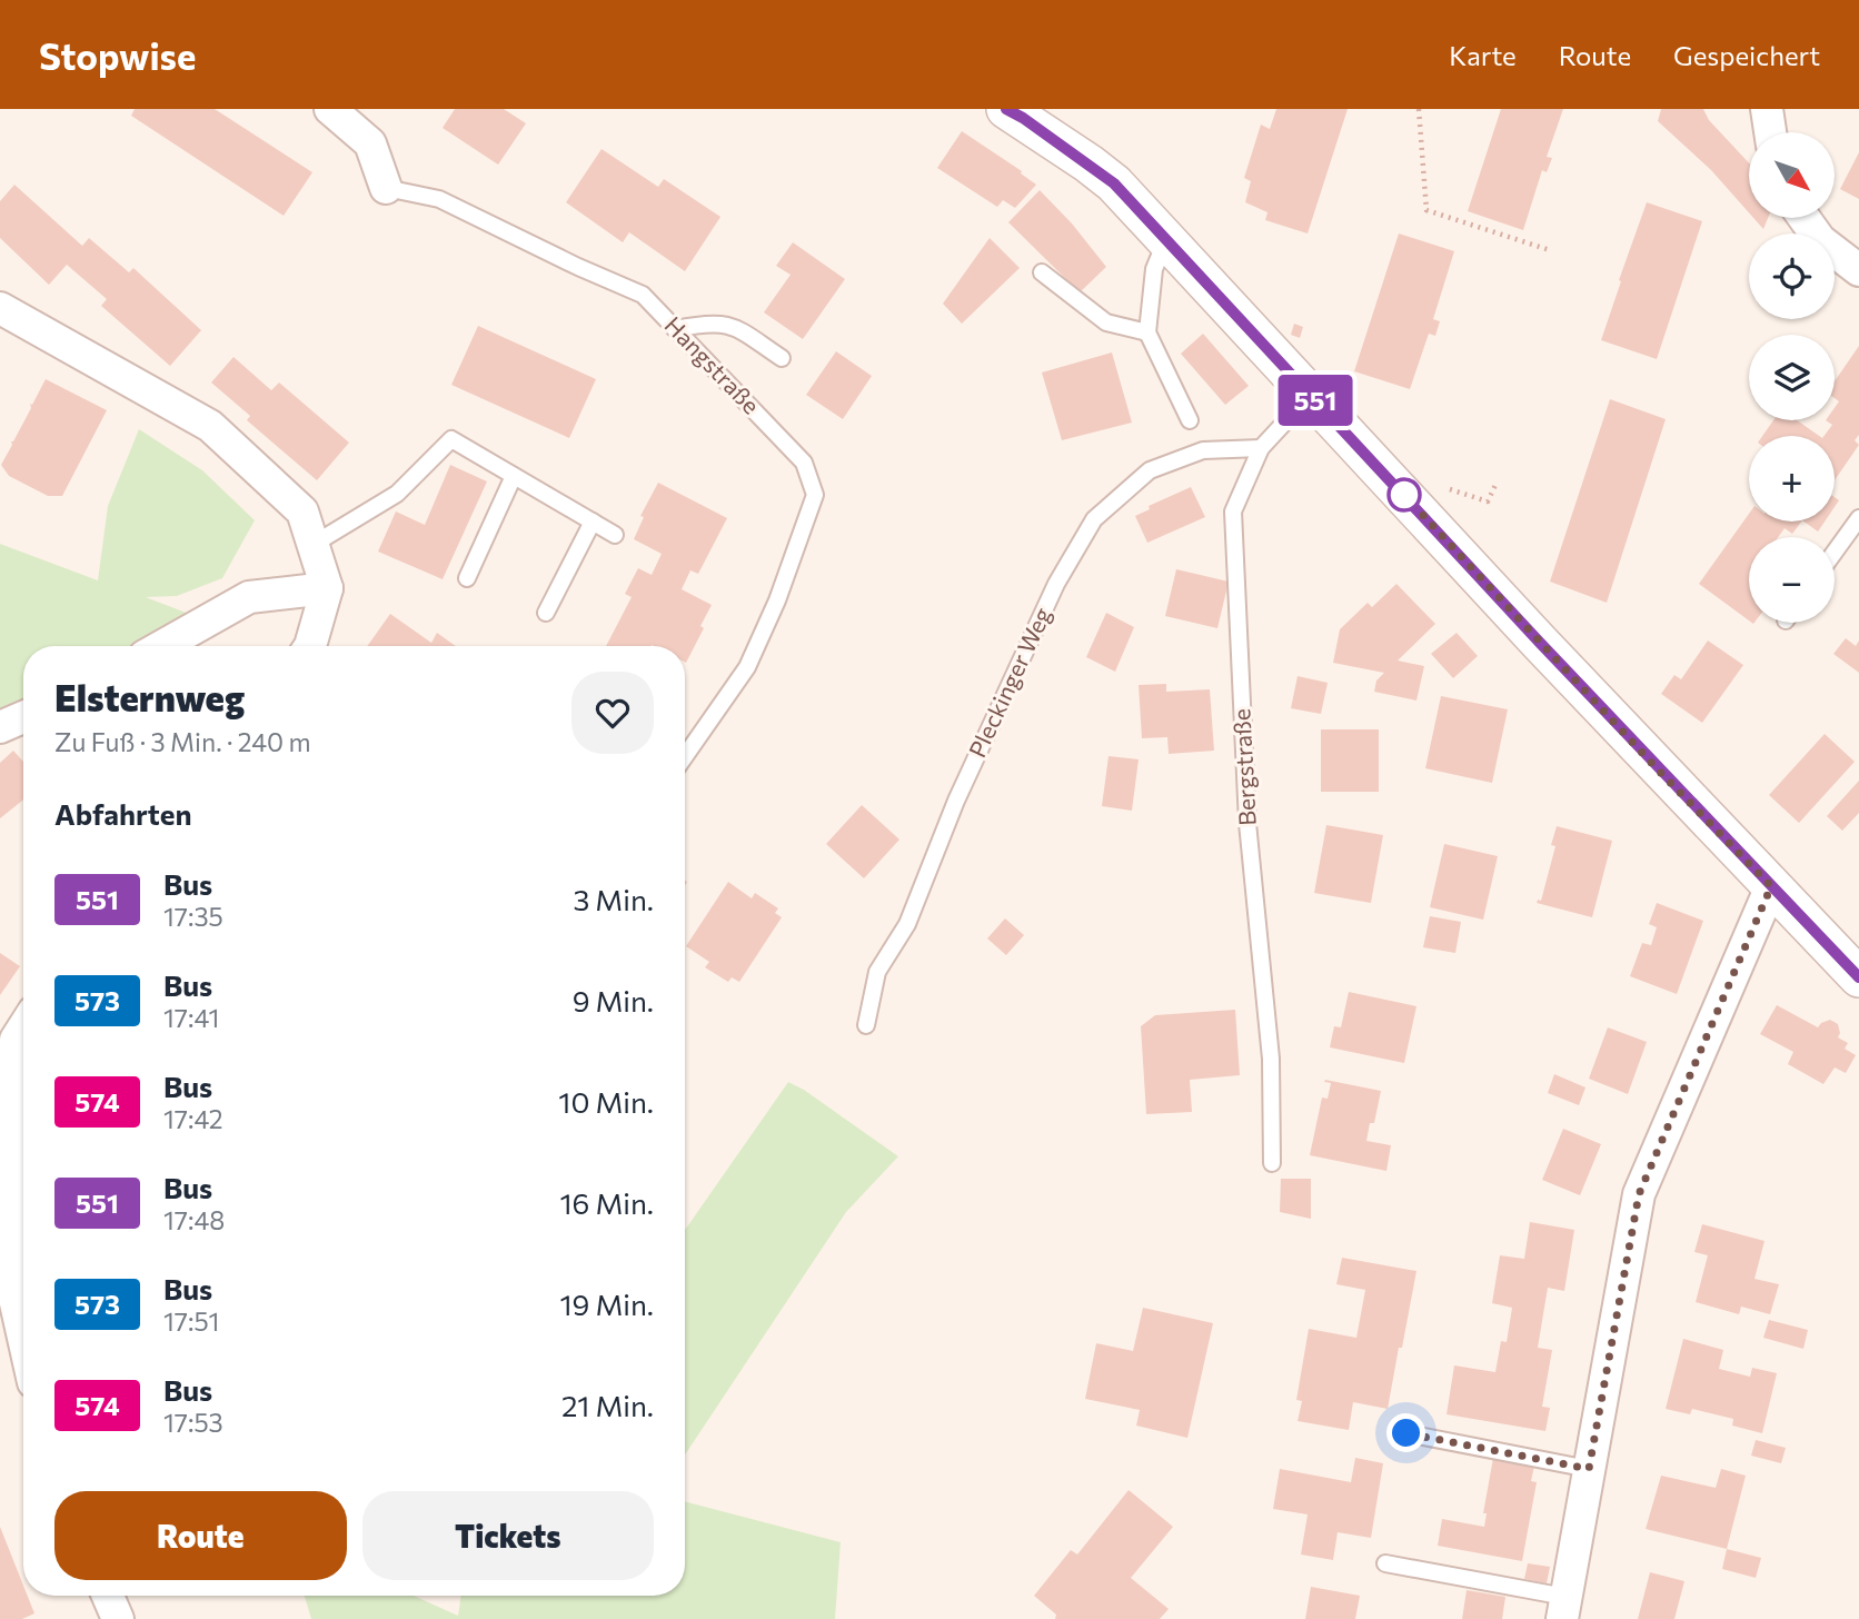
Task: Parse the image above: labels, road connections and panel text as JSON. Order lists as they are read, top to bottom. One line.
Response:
{"streets":{"street":["Hangstraße"],"lane":["Pleckinger Weg","Bergstraße"]},"crossings":[["Pleckinger Weg","Bergstraße"]],"lines":["bus line 551"],"north":"bottom right","page":{"header":"Stopwise","nav":["Karte","Route","Gespeichert"],"on_map":"551","map_buttons":["+","−"],"heading":[["Elsternweg","Zu Fuß · 3 Min. · 240 m"],"Abfahrten"],"list":[{"mark":"551","name":"Bus","note":"17:35","value":"3 Min."},{"mark":"573","name":"Bus","note":"17:41","value":"9 Min."},{"mark":"574","name":"Bus","note":"17:42","value":"10 Min."},{"mark":"551","name":"Bus","note":"17:48","value":"16 Min."},{"mark":"573","name":"Bus","note":"17:51","value":"19 Min."},{"mark":"574","name":"Bus","note":"17:53","value":"21 Min."}],"buttons":["Route","Tickets"]}}
